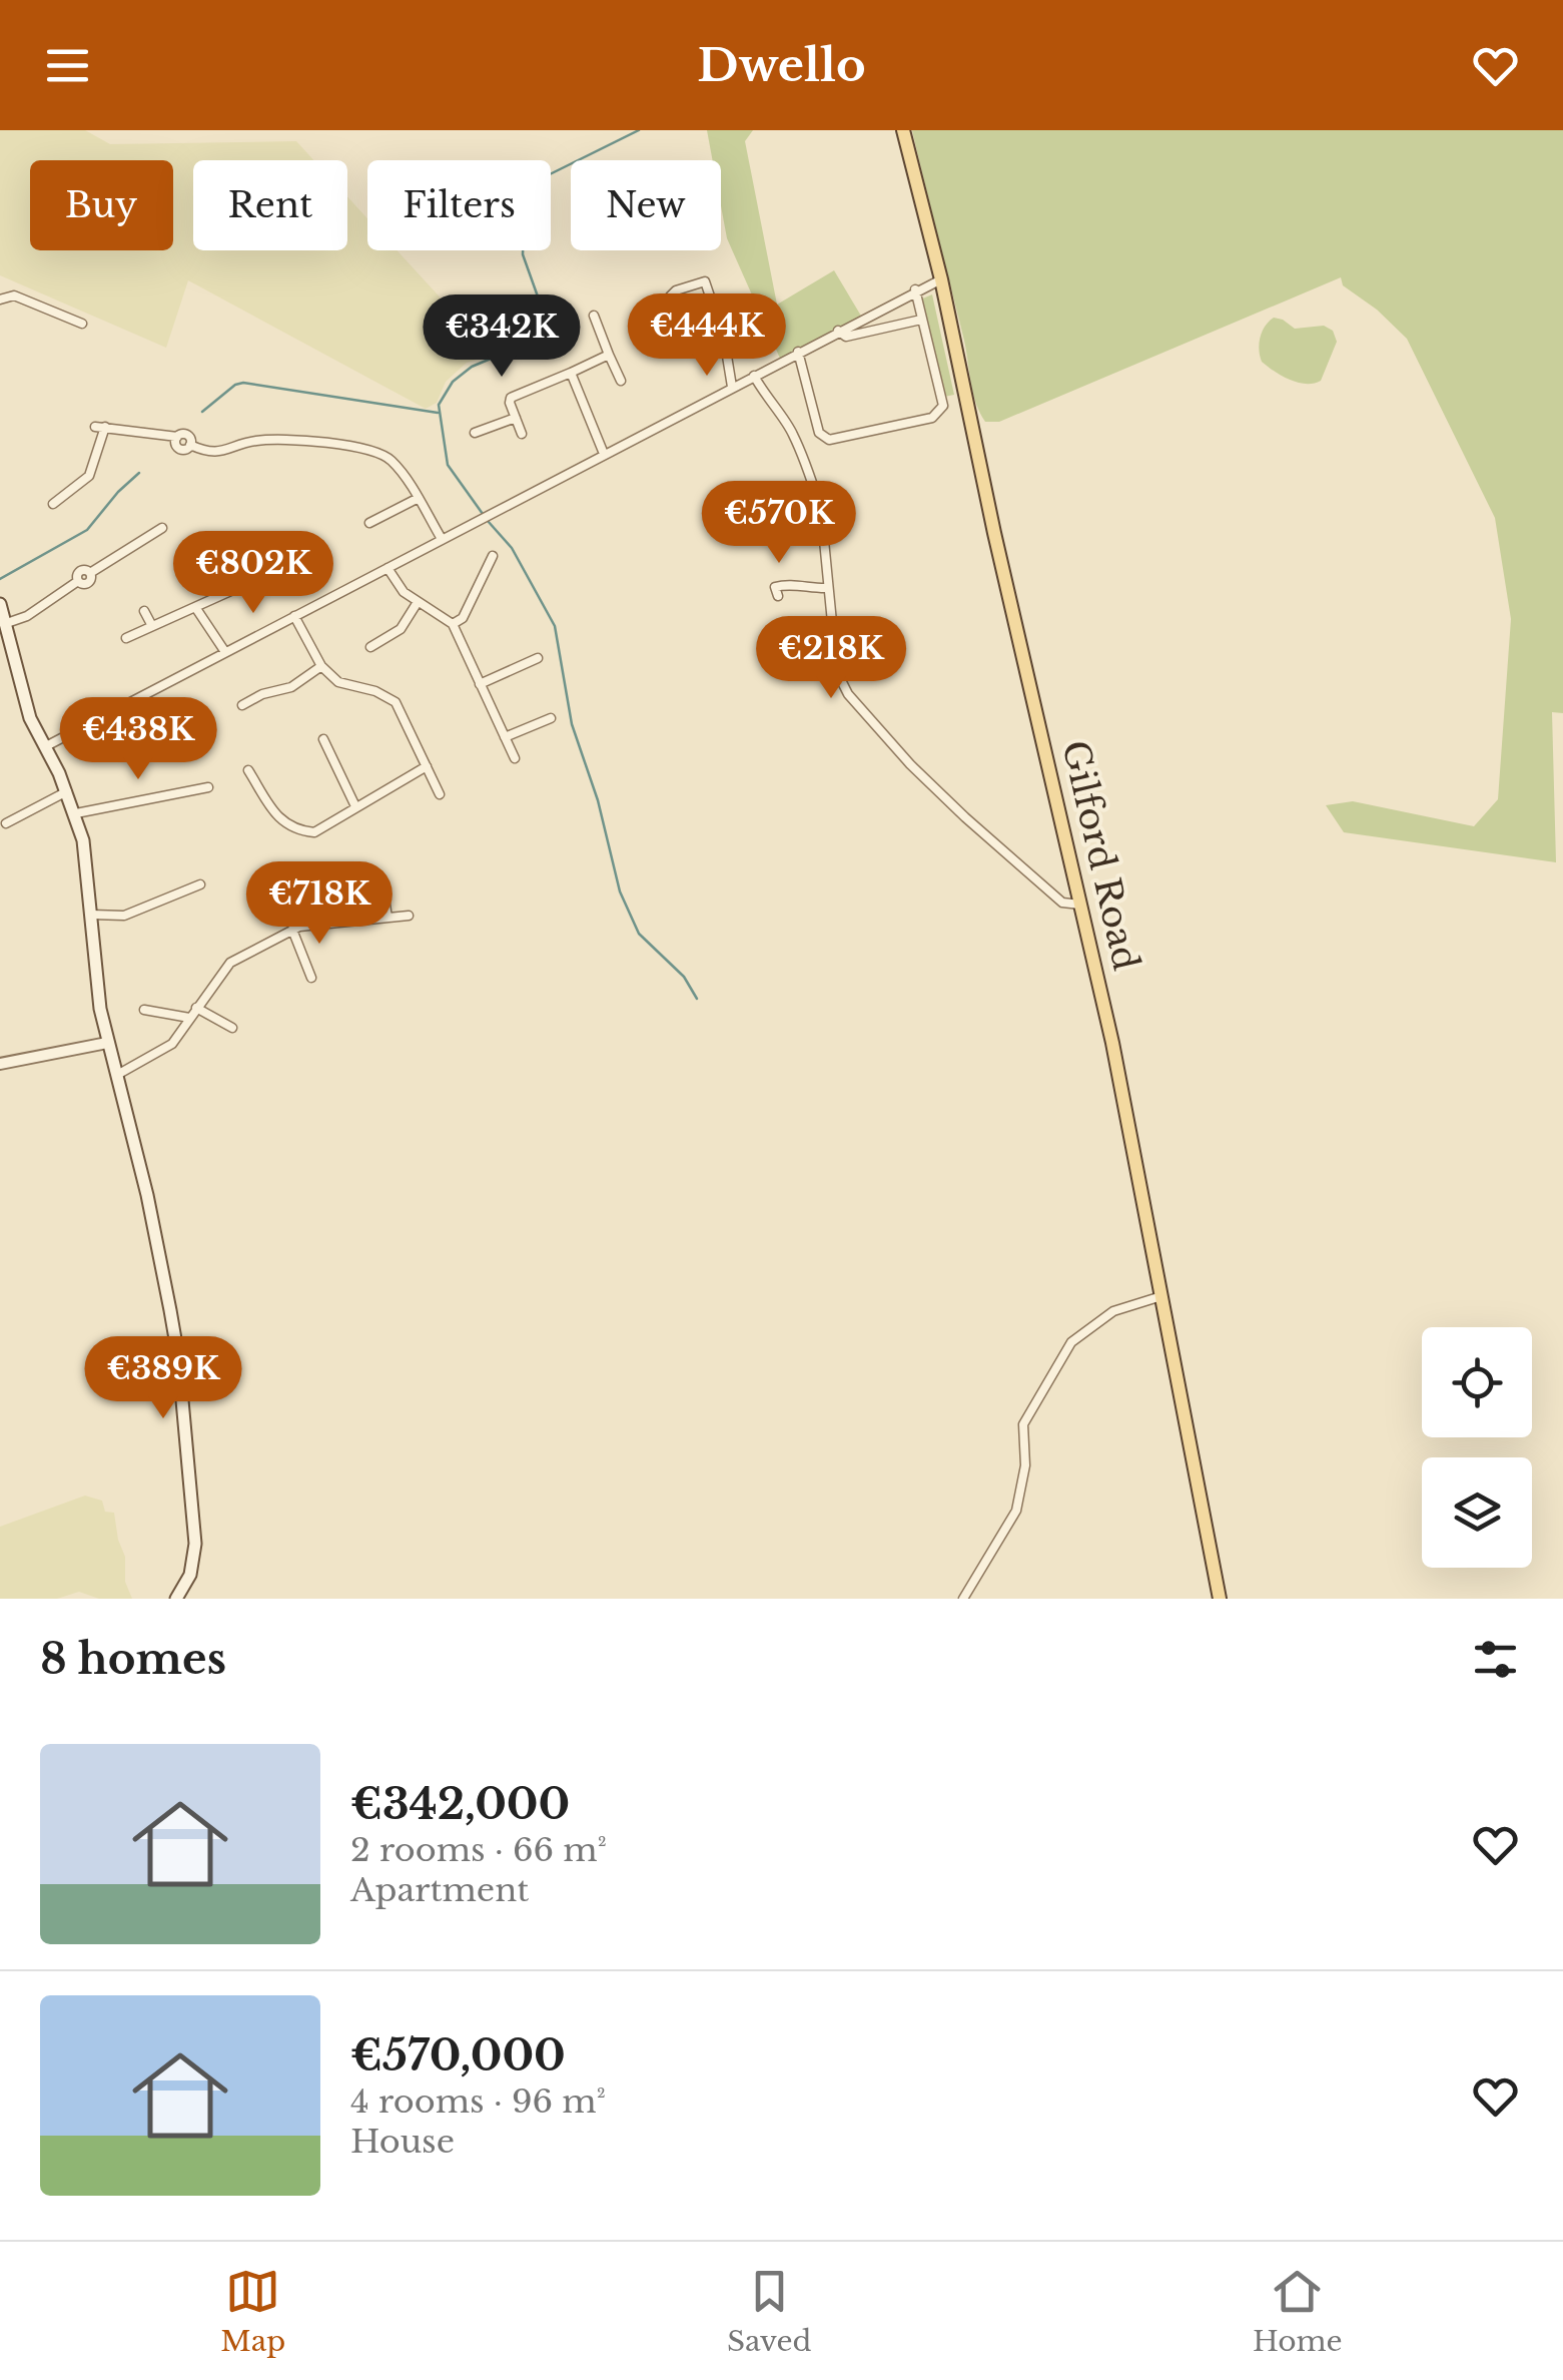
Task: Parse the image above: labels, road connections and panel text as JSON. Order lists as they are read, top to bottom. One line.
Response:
{"streets":{"main road":["Gilford Road"]},"page":{"header":"Dwello","chip":["Buy","Rent","Filters","New"],"price":["€444K","€342K","€570K","€802K","€218K","€438K","€718K","€389K"],"heading":"8 homes","list":[{"name":"€342,000","note":"2 rooms · 66 m² · Apartment"},{"name":"€570,000","note":"4 rooms · 96 m² · House"}],"tabs":["Map","Saved","Home"]}}
